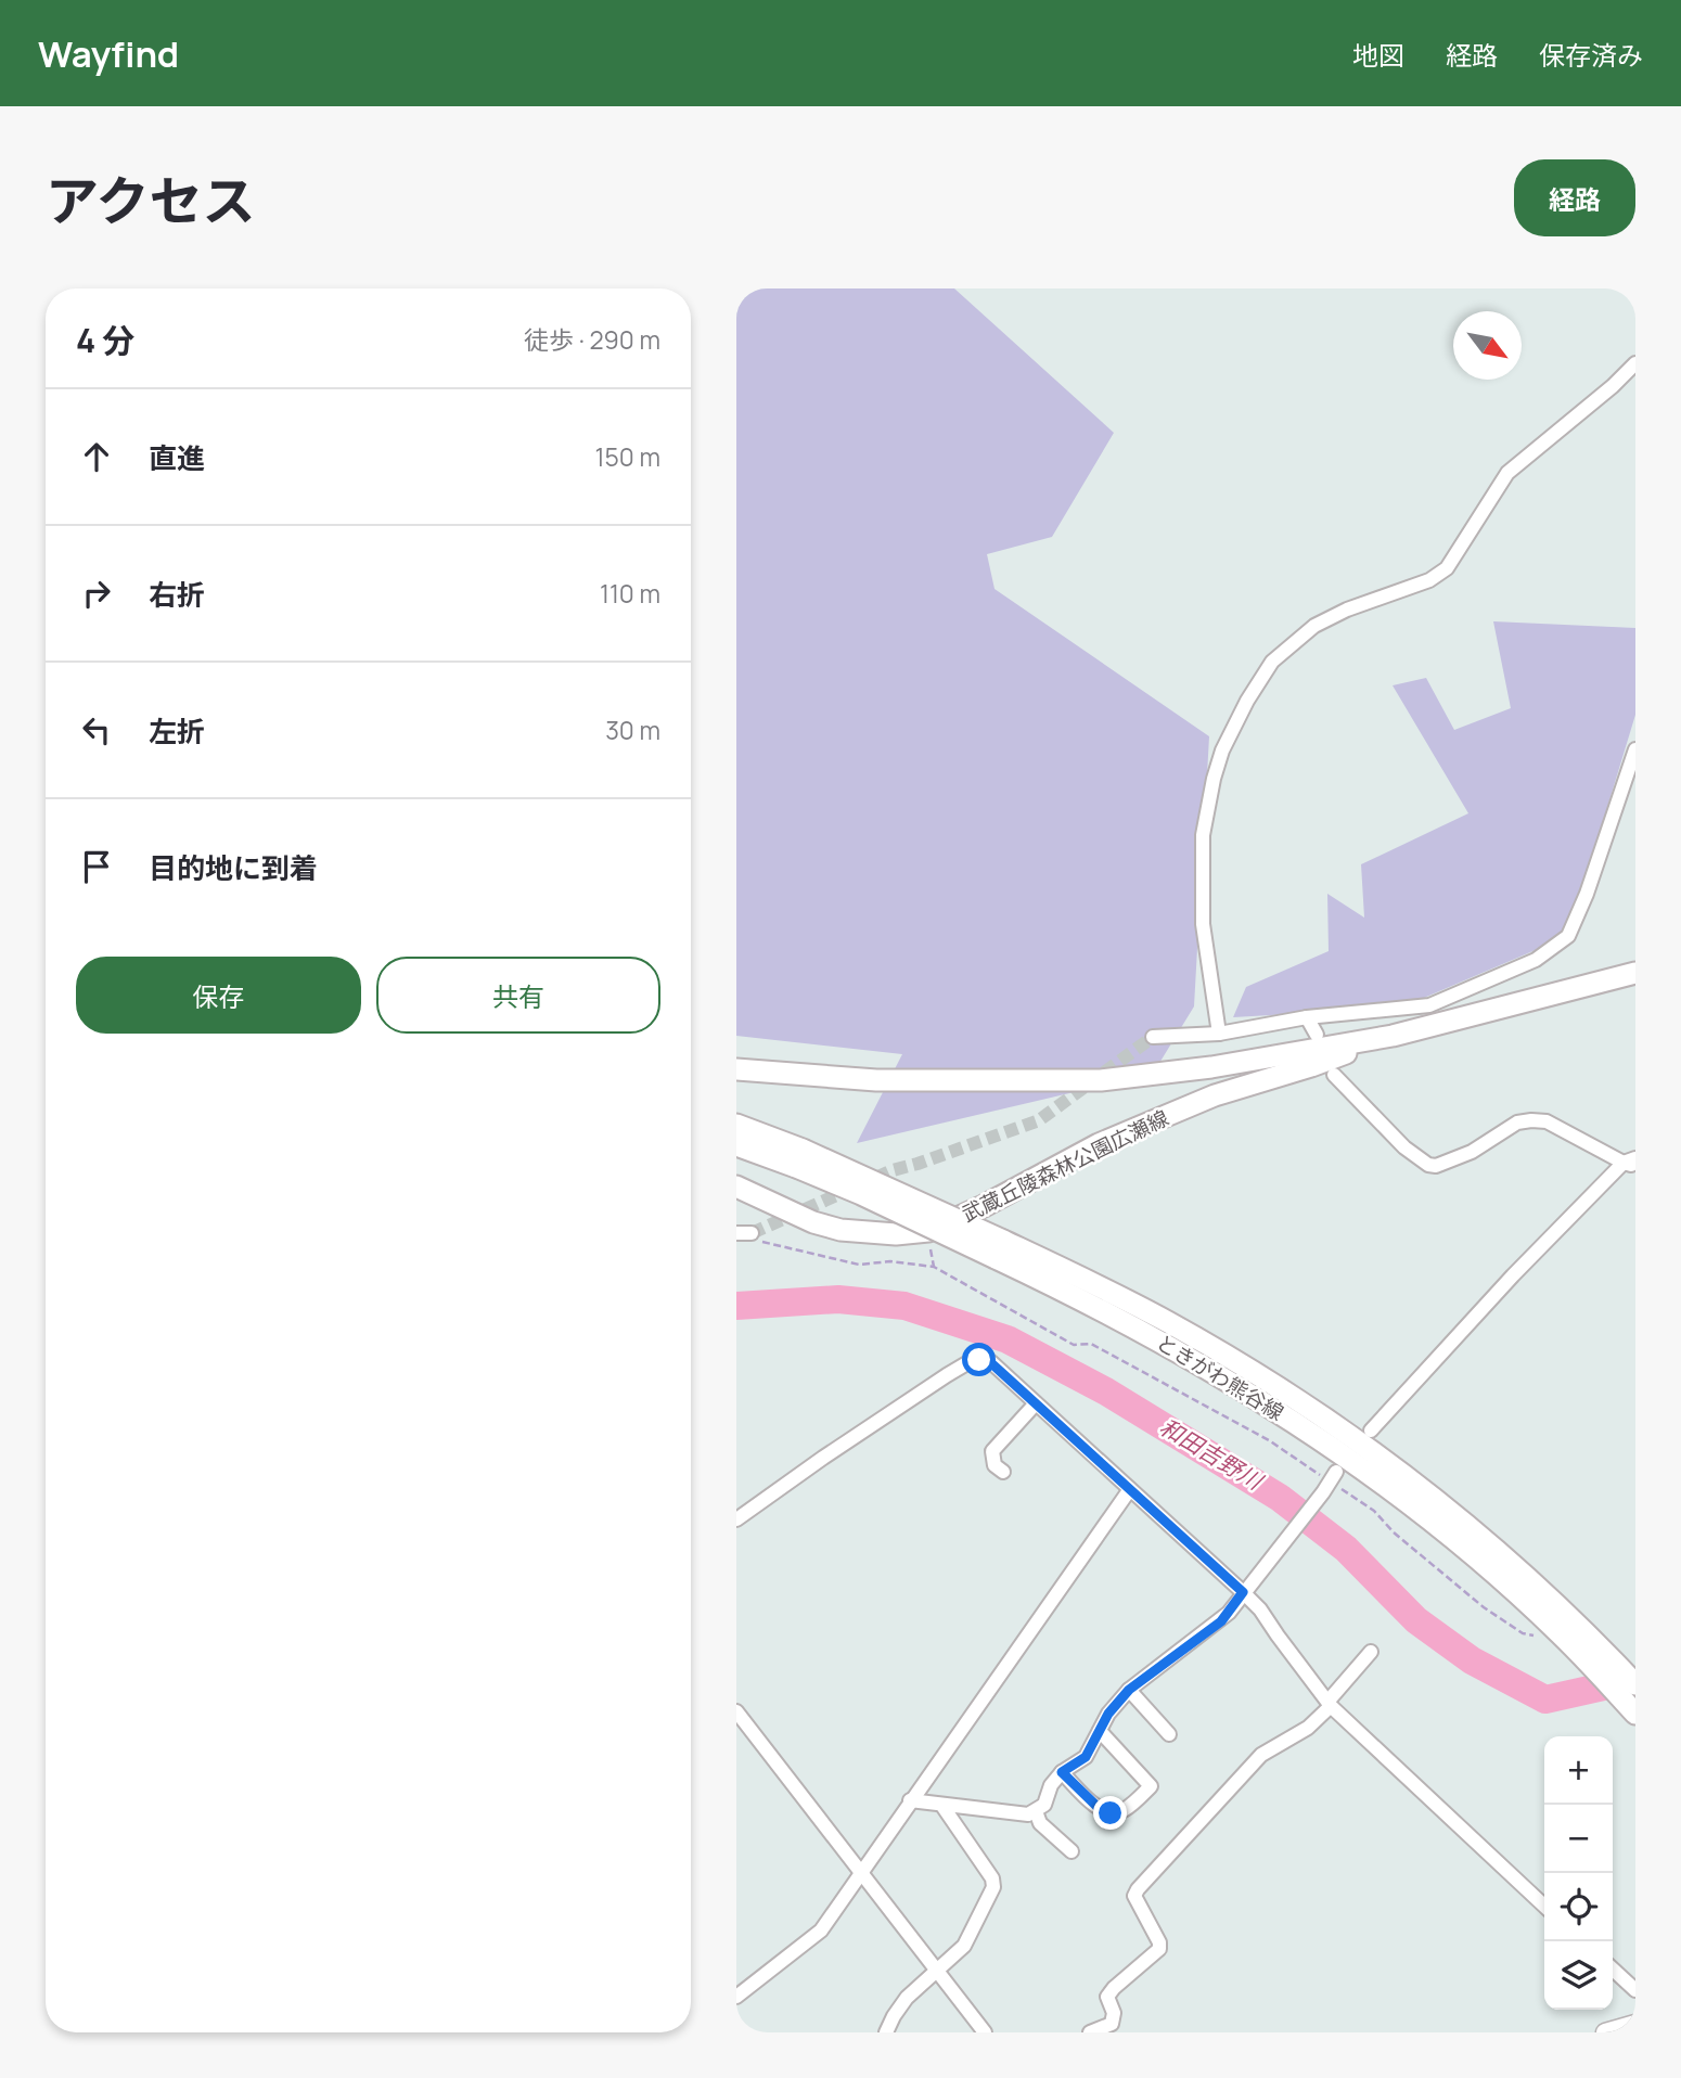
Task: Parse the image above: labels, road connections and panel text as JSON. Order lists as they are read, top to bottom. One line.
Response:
{"streets":{"main road":["武蔵丘陵森林公園広瀬線","ときがわ熊谷線"]},"water":["和田吉野川"],"north":"bottom right","page":{"header":"Wayfind","nav":["地図","経路","保存済み"],"title":"アクセス","buttons":["経路",["保存","共有"]],"heading":["4 分","徒歩 · 290 m"],"list":[["直進","150 m"],["右折","110 m"],["左折","30 m"],"目的地に到着"],"map_buttons":["+","−"]}}
